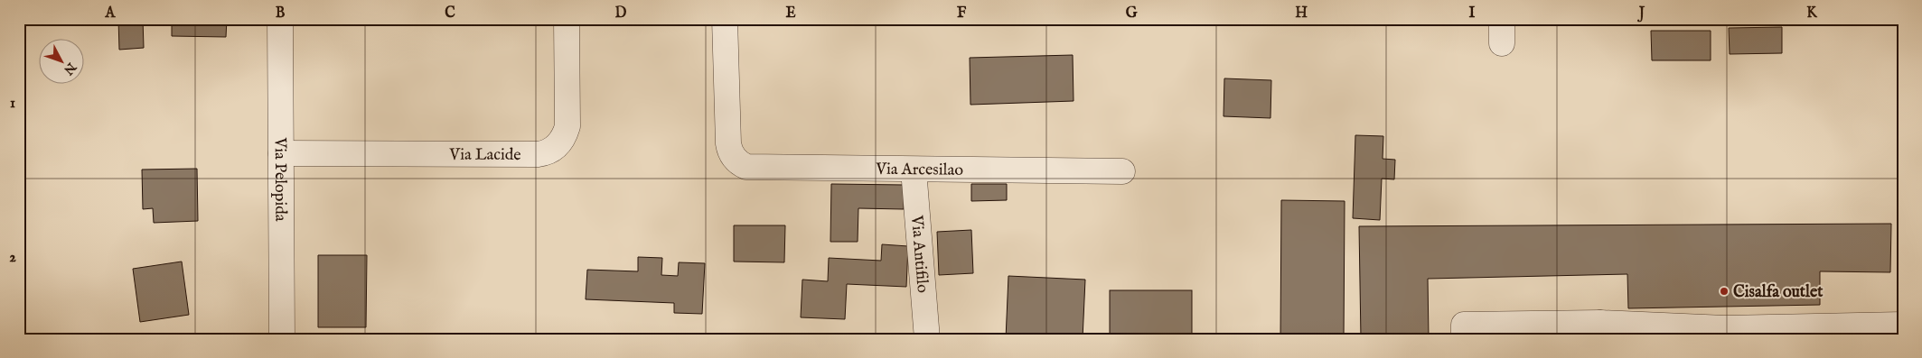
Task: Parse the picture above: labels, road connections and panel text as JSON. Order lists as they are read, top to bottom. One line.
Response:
{"streets":{"street":["Via Lacide","Via Arcesilao","Via Pelopida","Via Antifilo"]},"crossings":[["Via Lacide","Via Pelopida"],["Via Arcesilao","Via Antifilo"]],"places":["Cisalfa outlet"],"north":"bottom right","grid":{"columns":["A","B","C","D","E","F","G","H","I","J","K"],"rows":["1","2"]}}
